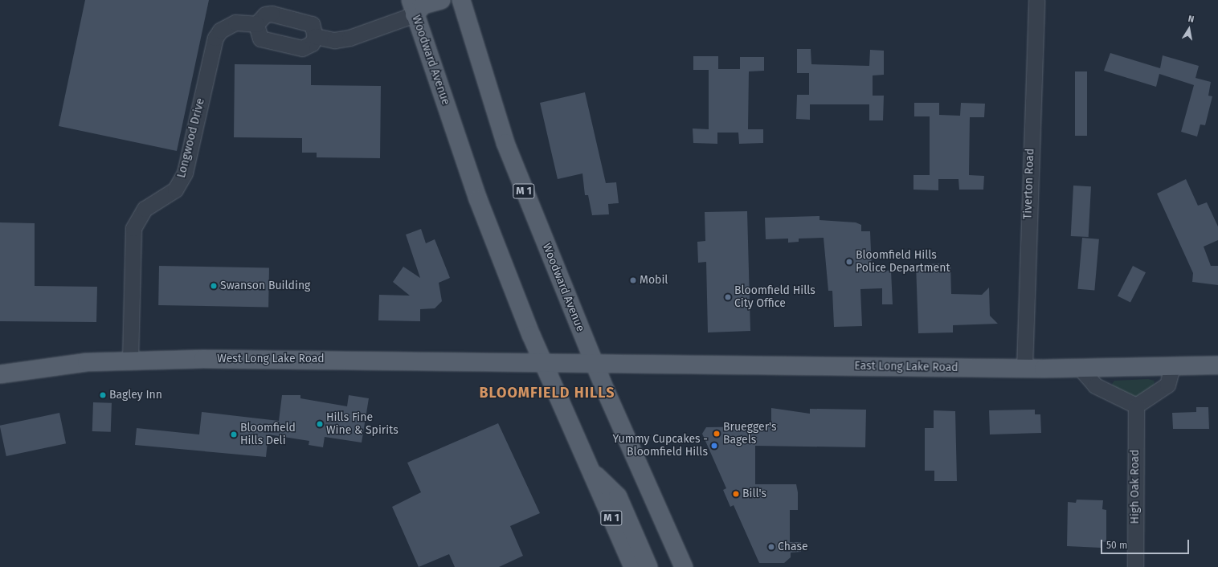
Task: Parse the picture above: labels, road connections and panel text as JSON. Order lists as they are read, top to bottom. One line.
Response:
{"streets":{"main road":["Woodward Avenue","M 1","West Long Lake Road","East Long Lake Road"],"street":["Longwood Drive","Tiverton Road","High Oak Road"]},"crossings":[["Woodward Avenue","West Long Lake Road"],["Woodward Avenue","East Long Lake Road"],["Longwood Drive","West Long Lake Road"],["Tiverton Road","East Long Lake Road"],["West Long Lake Road","East Long Lake Road"]],"districts":["BLOOMFIELD HILLS"],"places":["Bloomfield Hills Police Department","Mobil","Swanson Building","Bloomfield Hills City Office","Bagley Inn","Hills Fine Wine & Spirits","Bruegger's Bagels","Bloomfield Hills Deli","Yummy Cupcakes - Bloomfield Hills","Bill's","Chase"],"scale_bar":"50 m","north":"top"}
